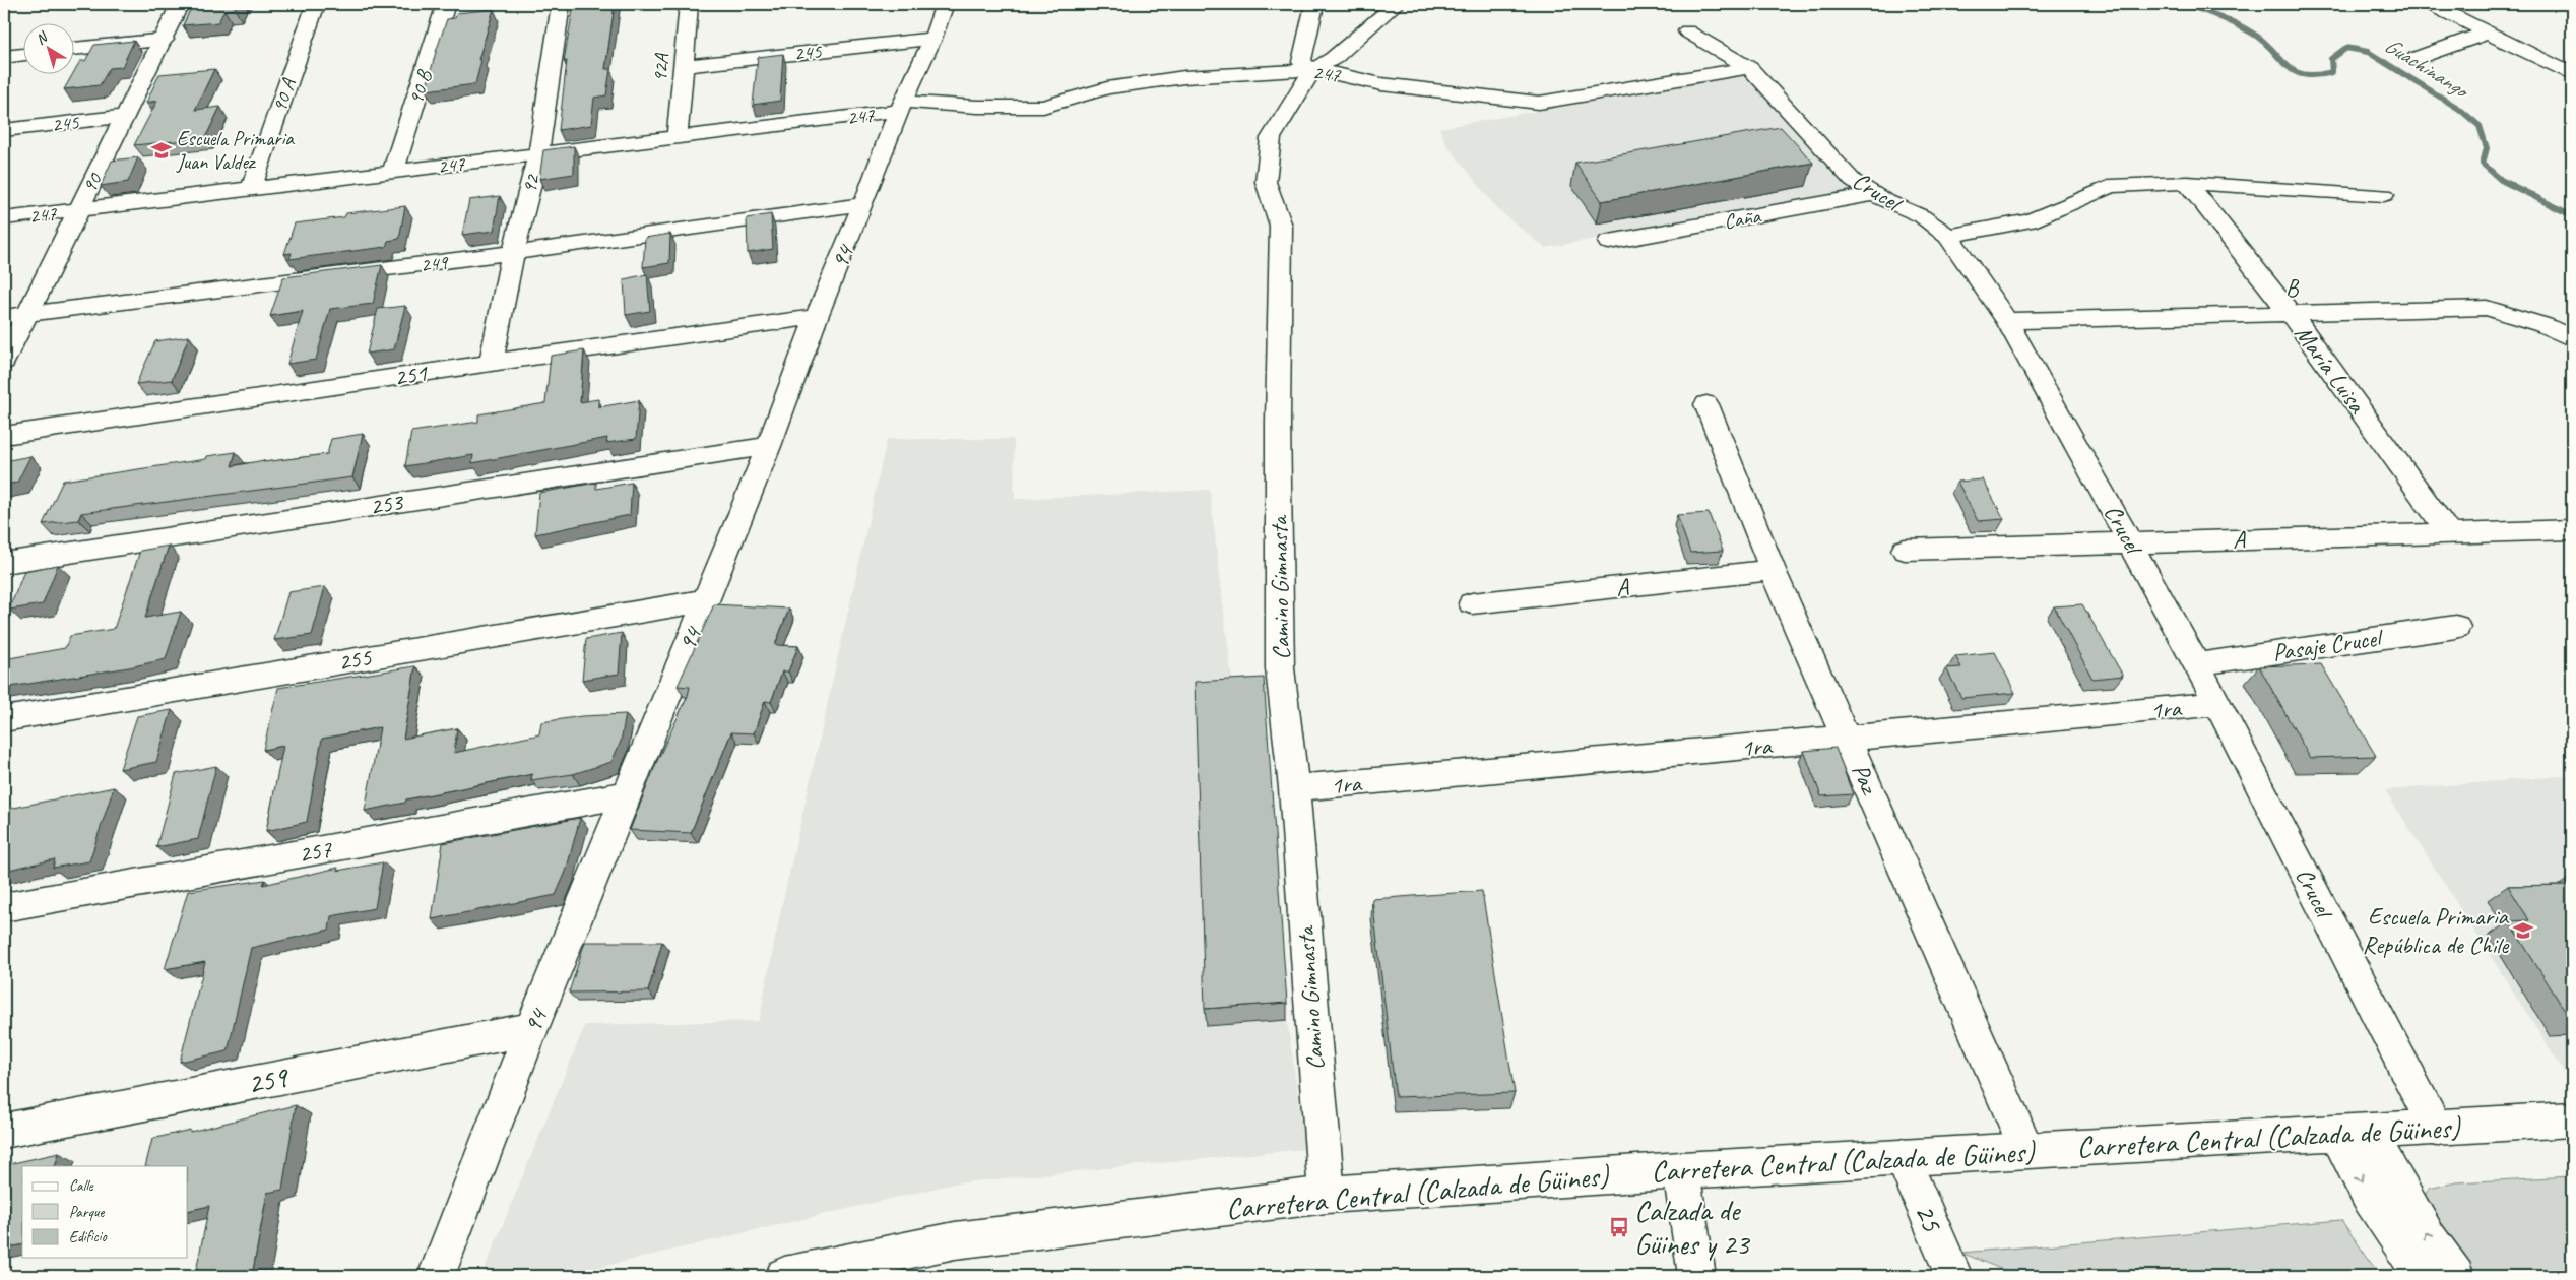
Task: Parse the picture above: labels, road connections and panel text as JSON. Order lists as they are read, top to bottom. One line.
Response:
{"streets":{"street":["245","92A","247","90 B","90 A","90","92","Crucel","Caña","94","249","B","María Luisa","251","253","A","Camino Gimnasta","Pasaje Crucel","255","1ra","Paz","257","259","Carretera Central (Calzada de Güines)","25"]},"crossings":[["245","92A"],["245","90"],["245","94"],["92A","247"],["247","90 B"],["247","90 A"],["247","90"],["247","92"],["247","Crucel"],["247","94"],["247","Camino Gimnasta"],["90","249"],["92","249"],["92","251"],["Crucel","Caña"],["Crucel","B"],["Crucel","A"],["Crucel","Pasaje Crucel"],["Crucel","1ra"],["Crucel","Carretera Central (Calzada de Güines)"],["94","249"],["94","251"],["94","253"],["94","255"],["94","257"],["94","259"],["B","María Luisa"],["María Luisa","A"],["A","Paz"],["Camino Gimnasta","1ra"],["Camino Gimnasta","Carretera Central (Calzada de Güines)"],["1ra","Paz"],["Paz","Carretera Central (Calzada de Güines)"],["Carretera Central (Calzada de Güines)","25"]],"water":["Guachinango"],"places":{"school or university":["Escuela Primaria Juan Valdez","Escuela Primaria República de Chile"],"bus stop":["Calzada de Güines y 23"]},"legend":["Calle","Parque","Edificio"],"north":"top left"}
